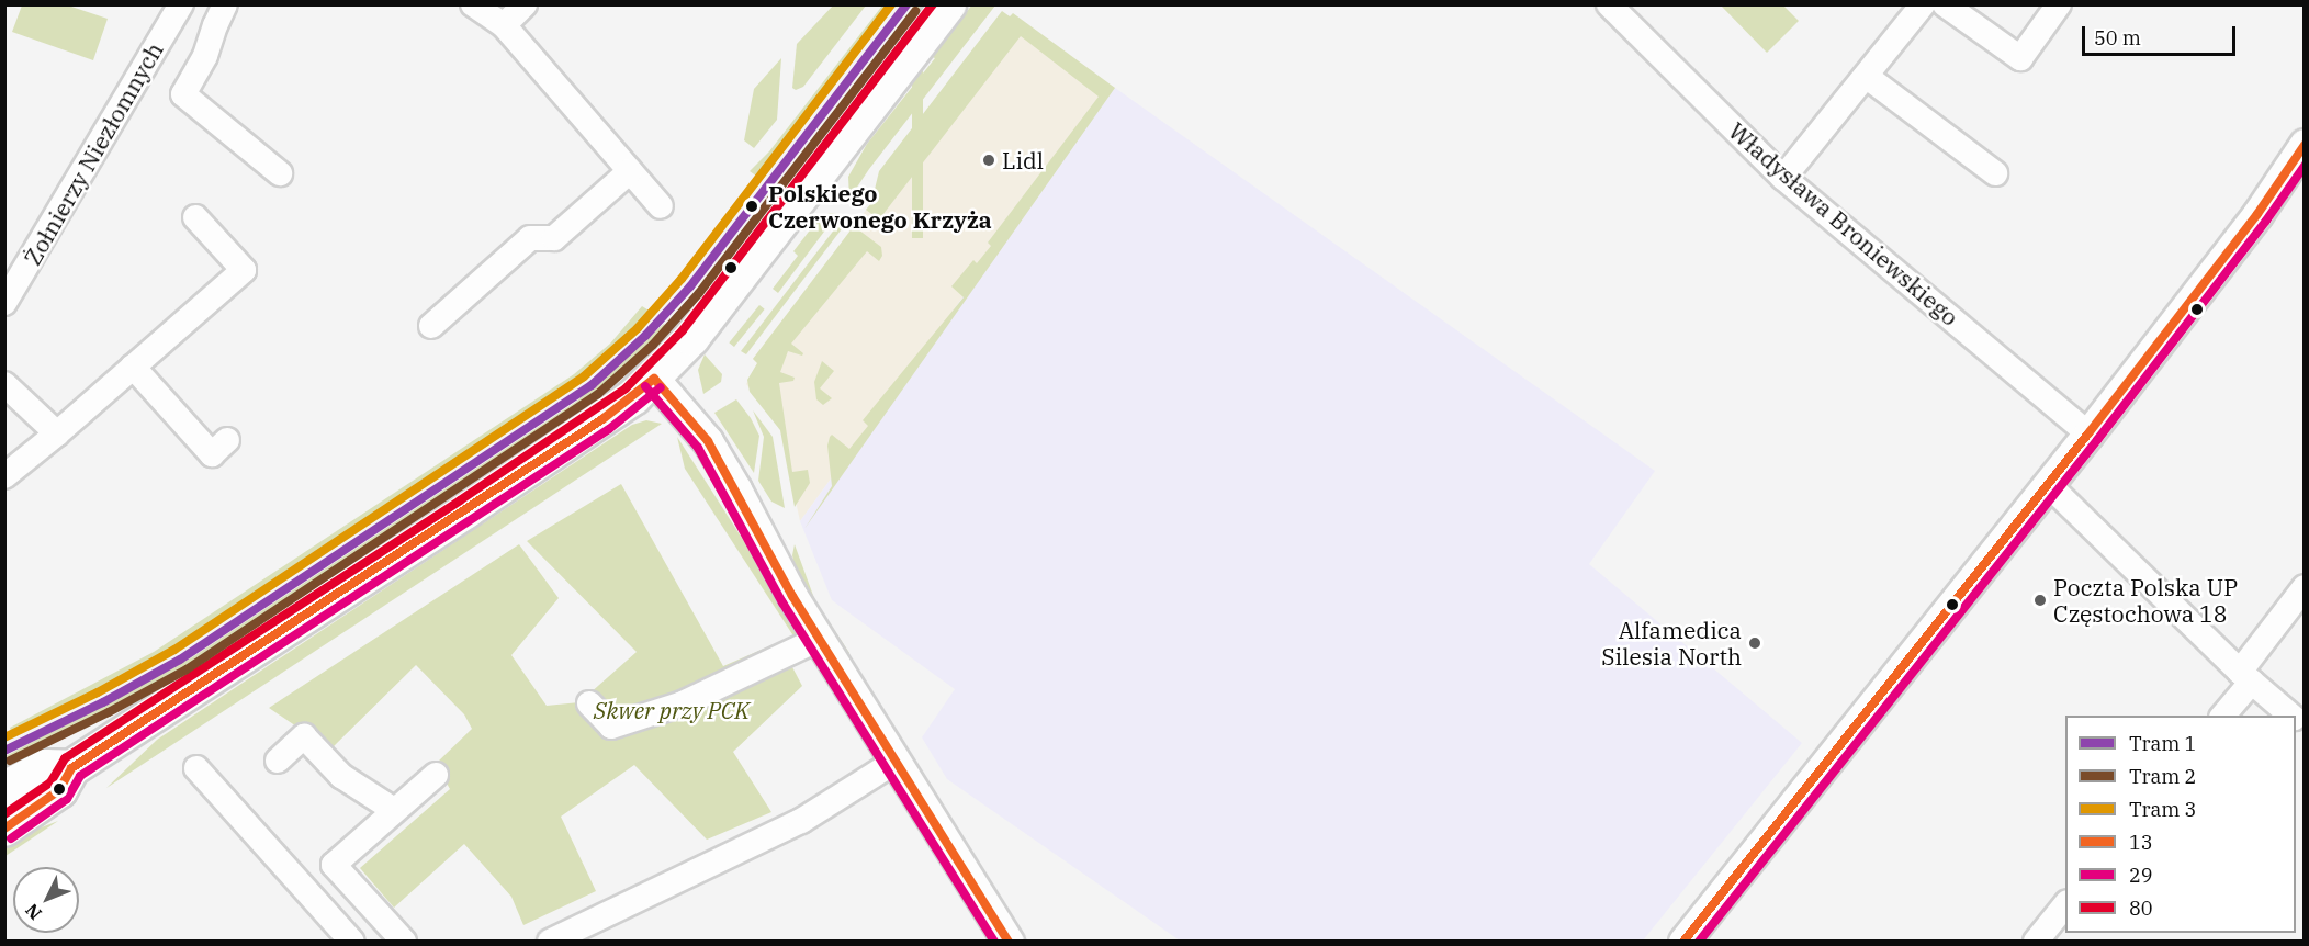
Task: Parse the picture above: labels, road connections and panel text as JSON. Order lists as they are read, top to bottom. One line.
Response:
{"streets":{"street":["Żołnierzy Niezłomnych","Władysława Broniewskiego"]},"parks":["Skwer przy PCK"],"places":["Lidl","Polskiego Czerwonego Krzyża","Poczta Polska UP Częstochowa 18","Alfamedica Silesia North"],"lines":["tram line 1","tram line 3","transit line 80","tram line 2","transit line 13","transit line 29"],"legend":["Tram 1","Tram 2","Tram 3","13","29","80"],"scale_bar":"50 m","north":"bottom left"}
